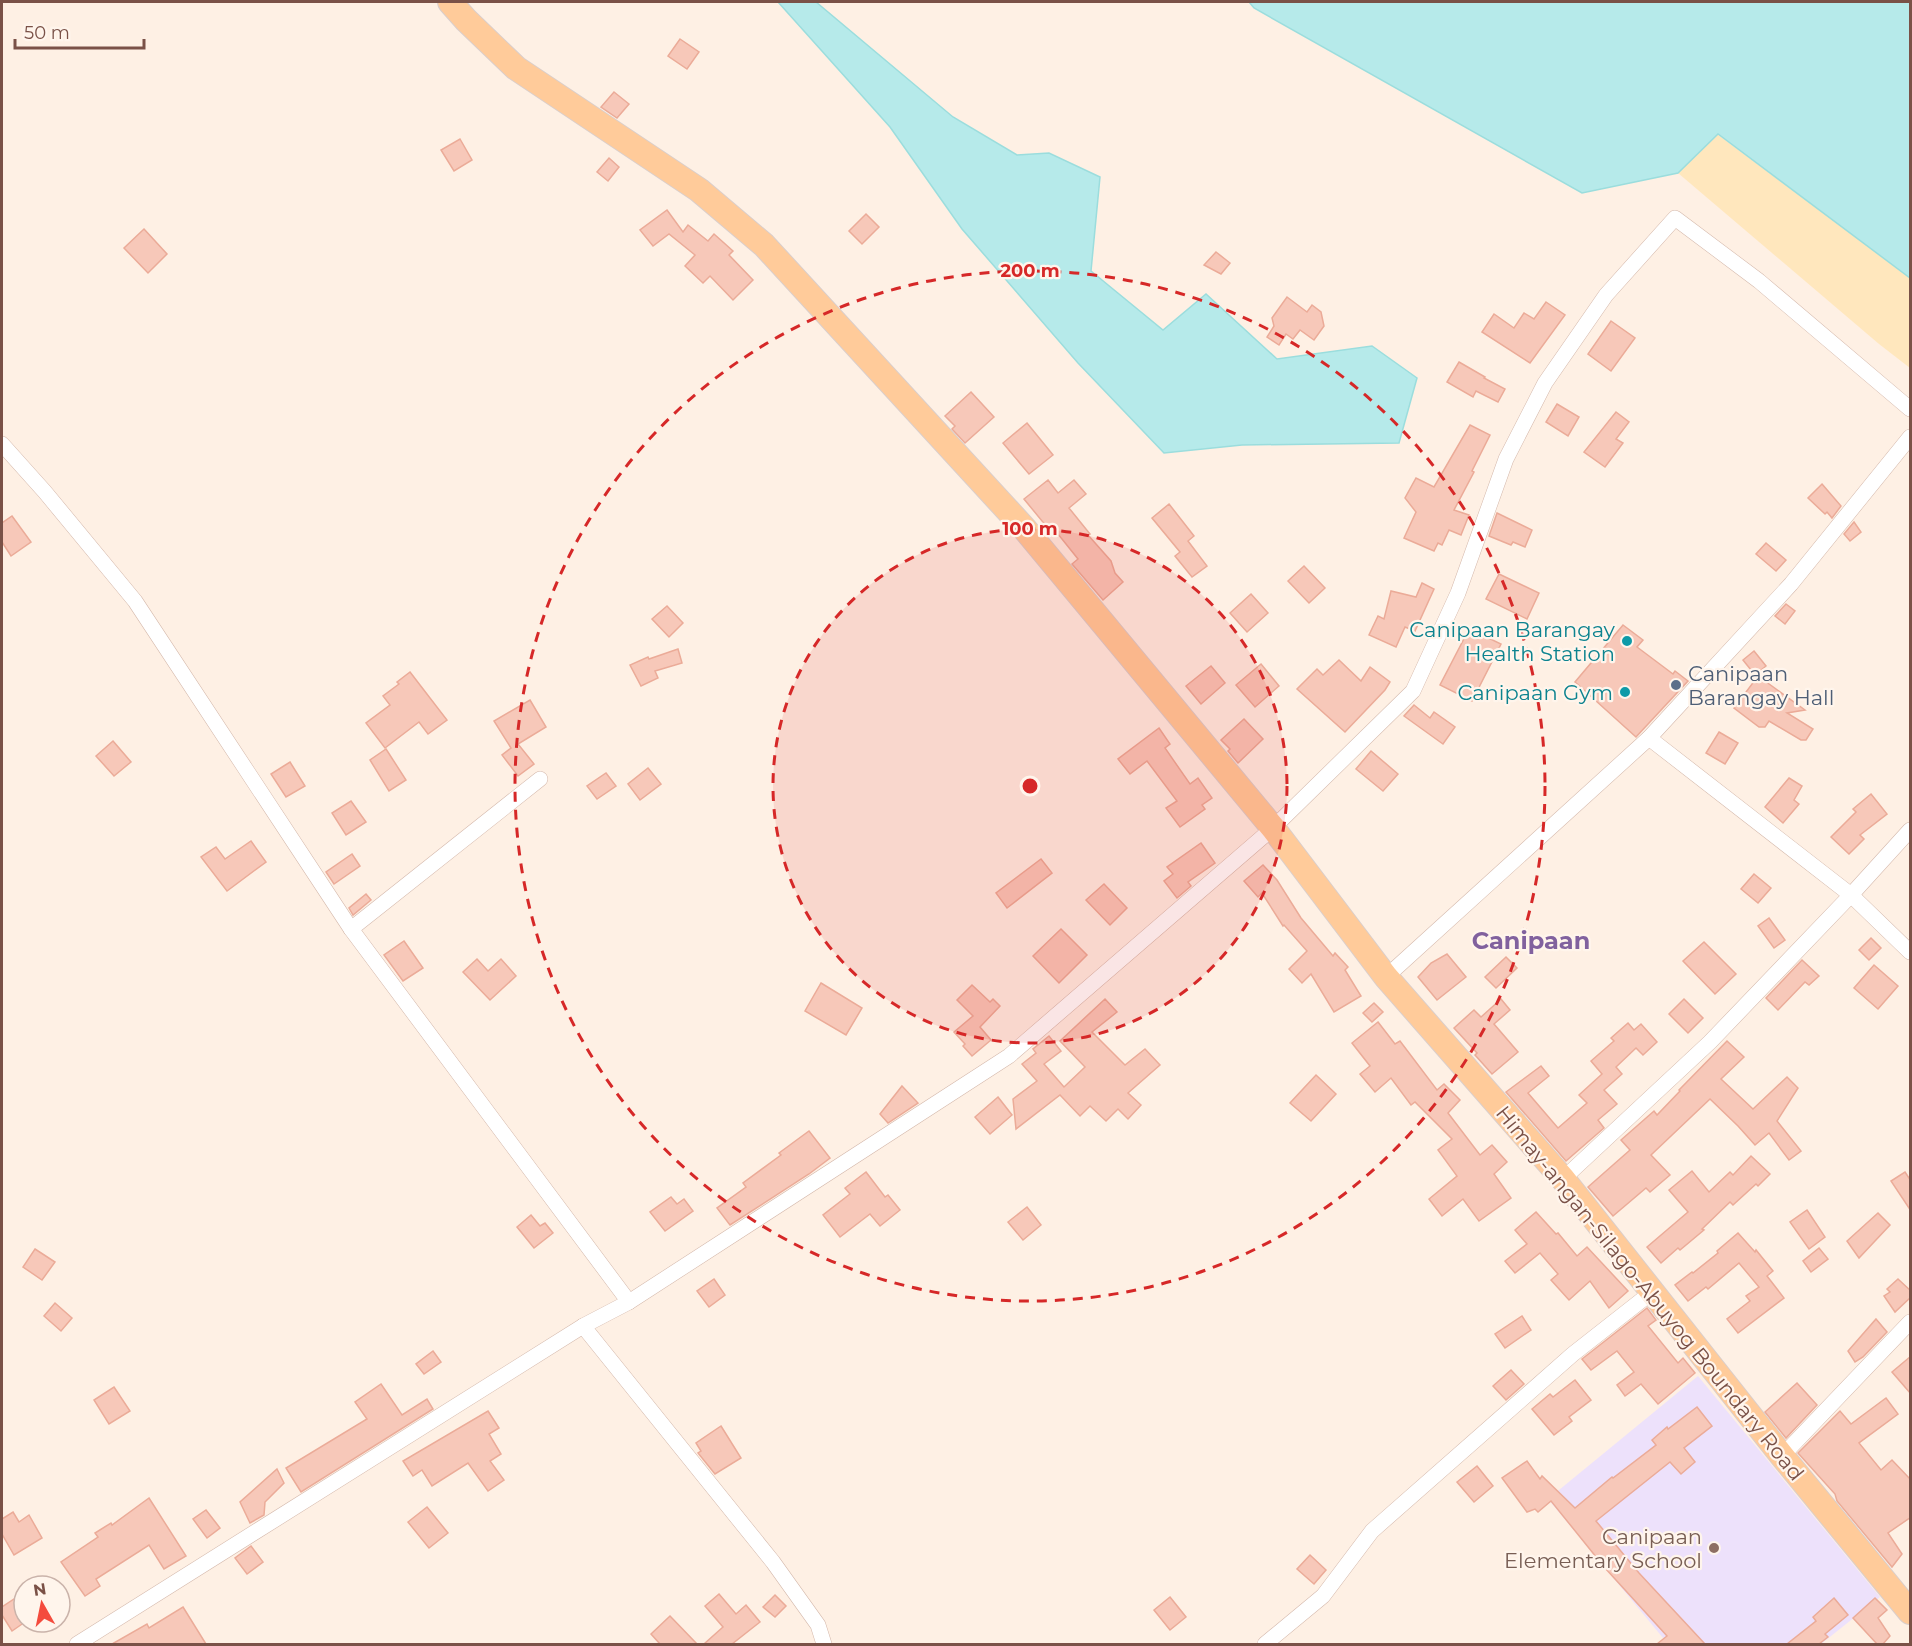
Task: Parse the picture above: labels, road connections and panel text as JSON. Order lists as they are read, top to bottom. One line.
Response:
{"streets":{"main road":["Himay-angan-Silago-Abuyog Boundary Road"]},"districts":["Canipaan"],"places":["Canipaan Barangay Health Station","Canipaan Barangay Hall","Canipaan Gym","Canipaan Elementary School"],"scale_bar":"50 m","north":"top","rings":["200 m","100 m"]}
